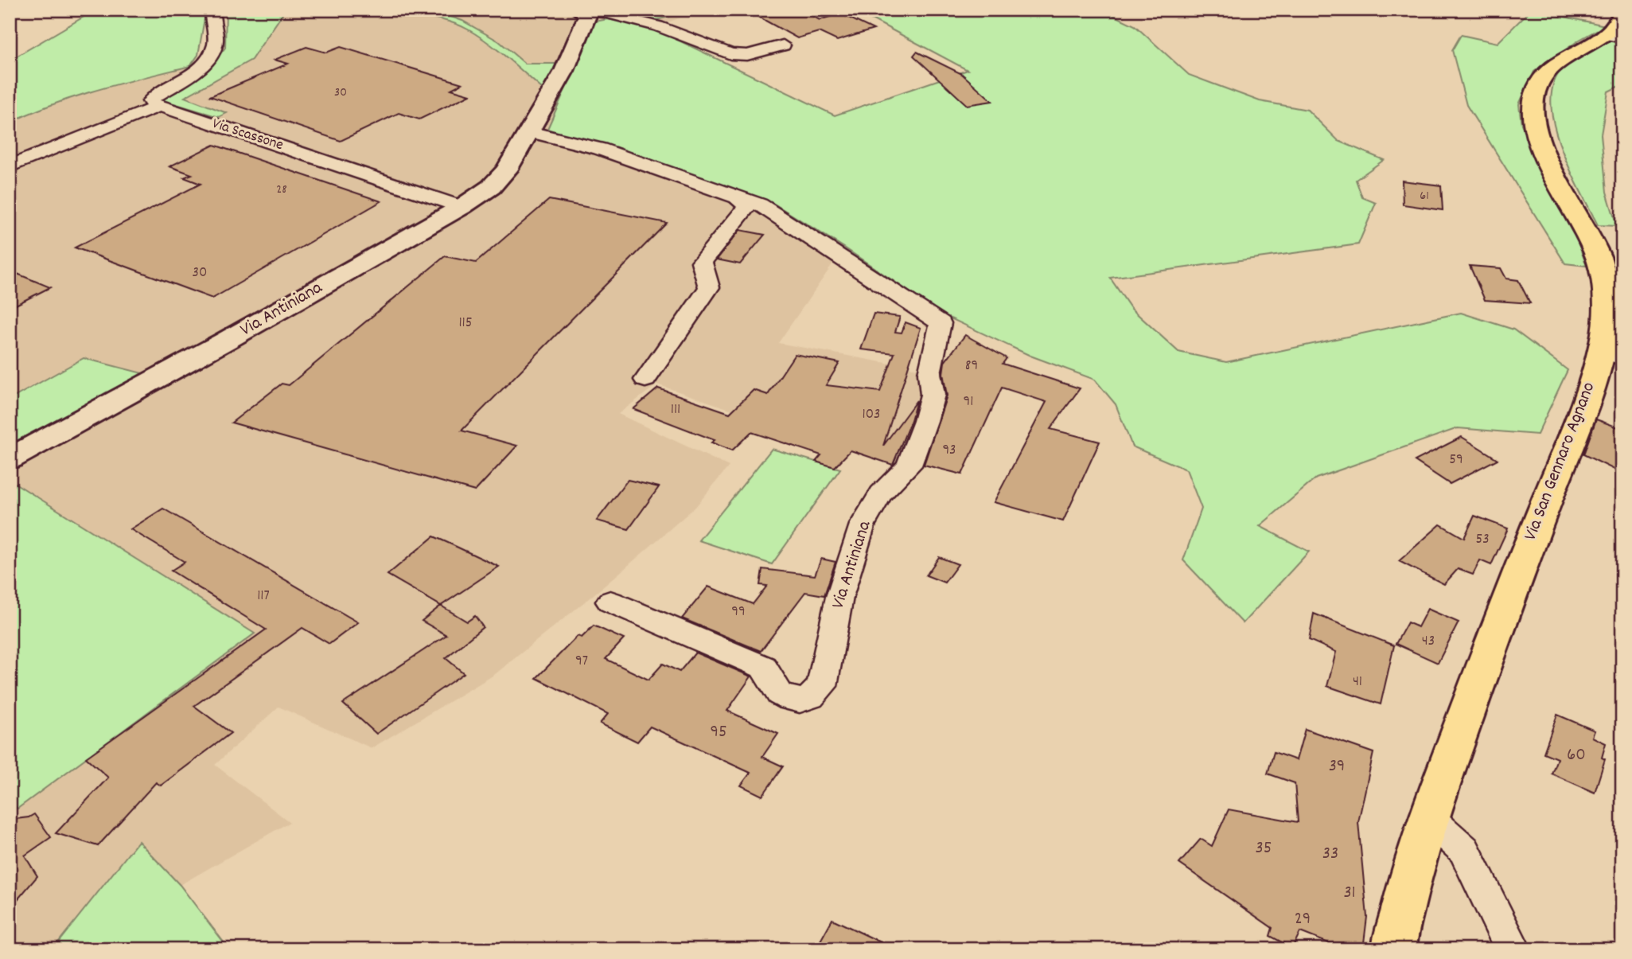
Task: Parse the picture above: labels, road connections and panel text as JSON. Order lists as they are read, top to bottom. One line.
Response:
{"streets":{"main road":["Via San Gennaro Agnano"],"street":["Via Scassone","Via Antiniana"]},"crossings":[["Via Scassone","Via Antiniana"]],"house_numbers":["30","28","61","30","115","89","91","111","103","93","59","53","117","99","43","97","41","95","60","39","35","33","31","29"]}
